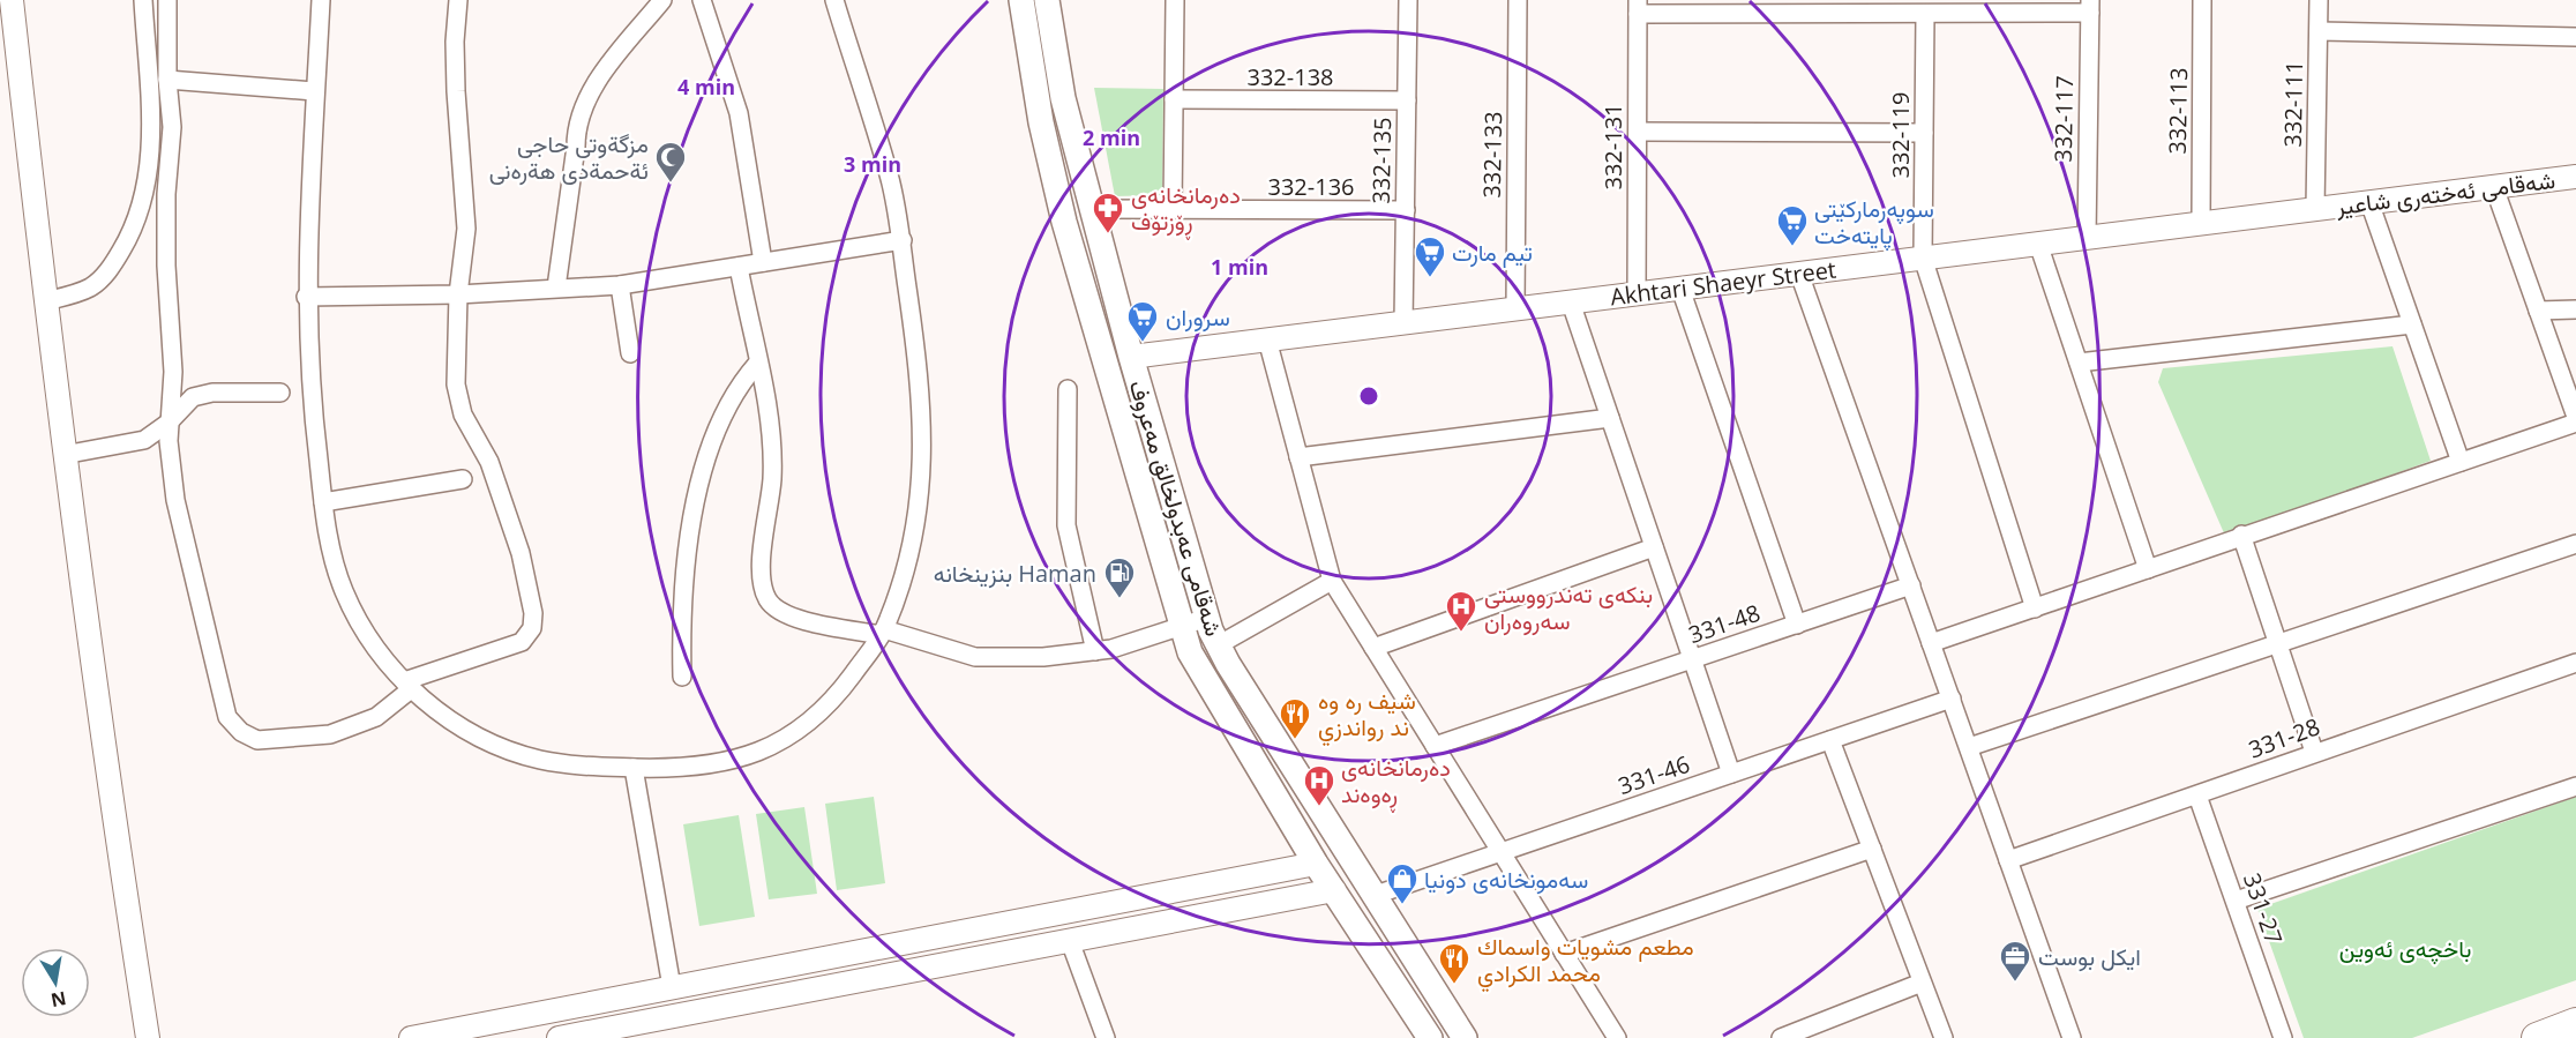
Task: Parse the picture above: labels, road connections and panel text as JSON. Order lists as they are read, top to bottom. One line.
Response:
{"streets":{"main road":["شەقامی عەبدولخالق مەعروف"],"street":["332-138","332-111","332-113","332-117","332-119","332-131","332-133","332-135","332-136","شەقامی ئەختەری شاعیر","Akhtari Shaeyr Street","331-48","331-28","331-46","331-27"]},"crossings":[["332-138","332-135"],["332-111","شەقامی ئەختەری شاعیر"],["332-111","Akhtari Shaeyr Street"],["332-113","Akhtari Shaeyr Street"],["332-117","Akhtari Shaeyr Street"],["332-119","Akhtari Shaeyr Street"],["332-131","Akhtari Shaeyr Street"],["332-133","Akhtari Shaeyr Street"],["332-135","332-136"],["332-135","Akhtari Shaeyr Street"],["332-136","شەقامی عەبدولخالق مەعروف"],["شەقامی ئەختەری شاعیر","Akhtari Shaeyr Street"],["Akhtari Shaeyr Street","شەقامی عەبدولخالق مەعروف"],["شەقامی عەبدولخالق مەعروف","331-46"],["331-28","331-27"]],"parks":["باخچەی ئەوین"],"places":{"mosque":["مزگةوتی حاجی ئةحمةدی هةرەنی"],"pharmacy":["دەرمانخانەی ڕۆزتۆف"],"supermarket":["سوپەرمارکێتی پایتەخت","تيم مارت","سروران"],"fuel station":["بنزینخانە Haman"],"hospital":["بنکەی تەندرووستی سەروەران","دەرمانخانەی ڕەوەند"],"restaurant":["شيف ره وه ند رواندزي","مطعم مشويات واسماك محمد الكرادي"],"shop":["سەمونخانەی دونیا"],"office":["ايكل بوست"]},"north":"bottom","rings":["4 min","2 min","3 min","1 min"]}
